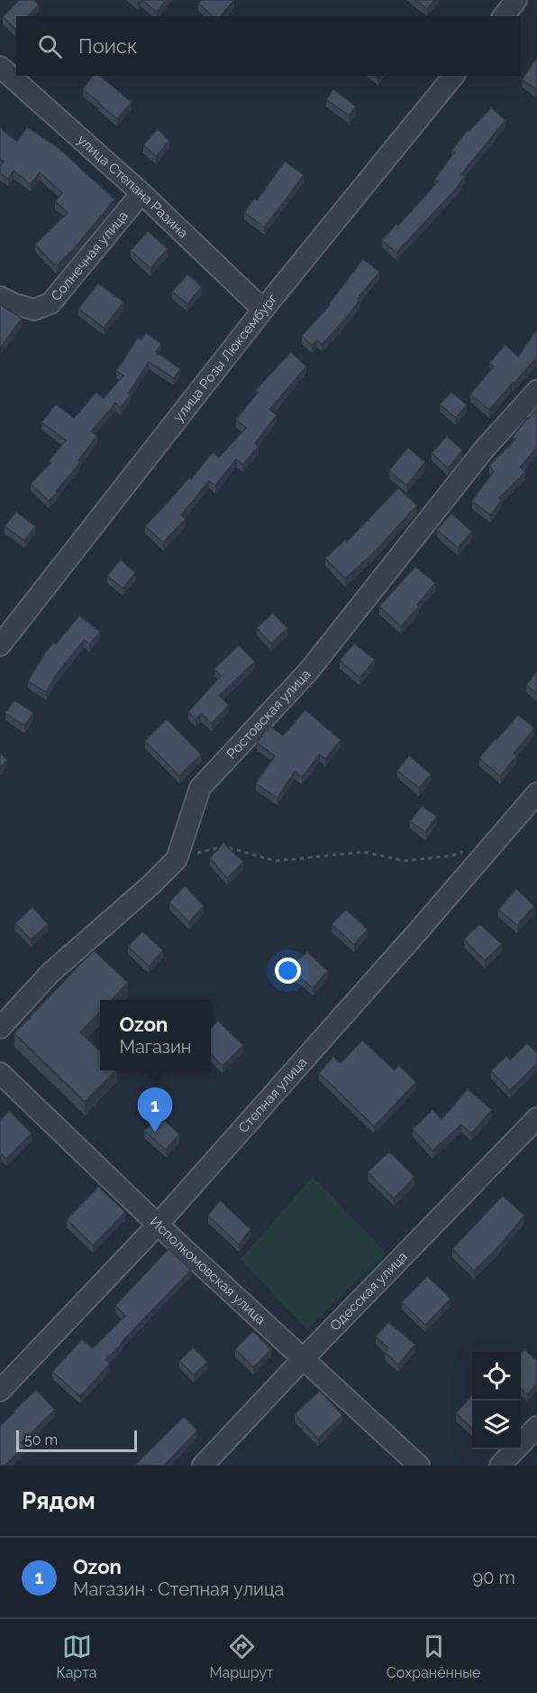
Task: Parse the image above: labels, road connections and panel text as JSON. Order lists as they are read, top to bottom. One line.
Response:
{"streets":{"street":["улица Степана Разина","Солнечная улица","улица Розы Люксембург","Ростовская улица","Степная улица","Исполкомовская улица","Одесская улица"]},"crossings":[["улица Степана Разина","Солнечная улица"],["улица Степана Разина","улица Розы Люксембург"],["Степная улица","Исполкомовская улица"],["Исполкомовская улица","Одесская улица"]],"scale_bar":"50 m","page":{"search":"Поиск","popup":["Ozon","Магазин"],"pins":"1","scale":"50 m","heading":"Рядом","list":[{"mark":"1","name":"Ozon","note":"Магазин · Степная улица","value":"90 m"}],"nav":["Карта","Маршрут","Сохранённые"]}}
